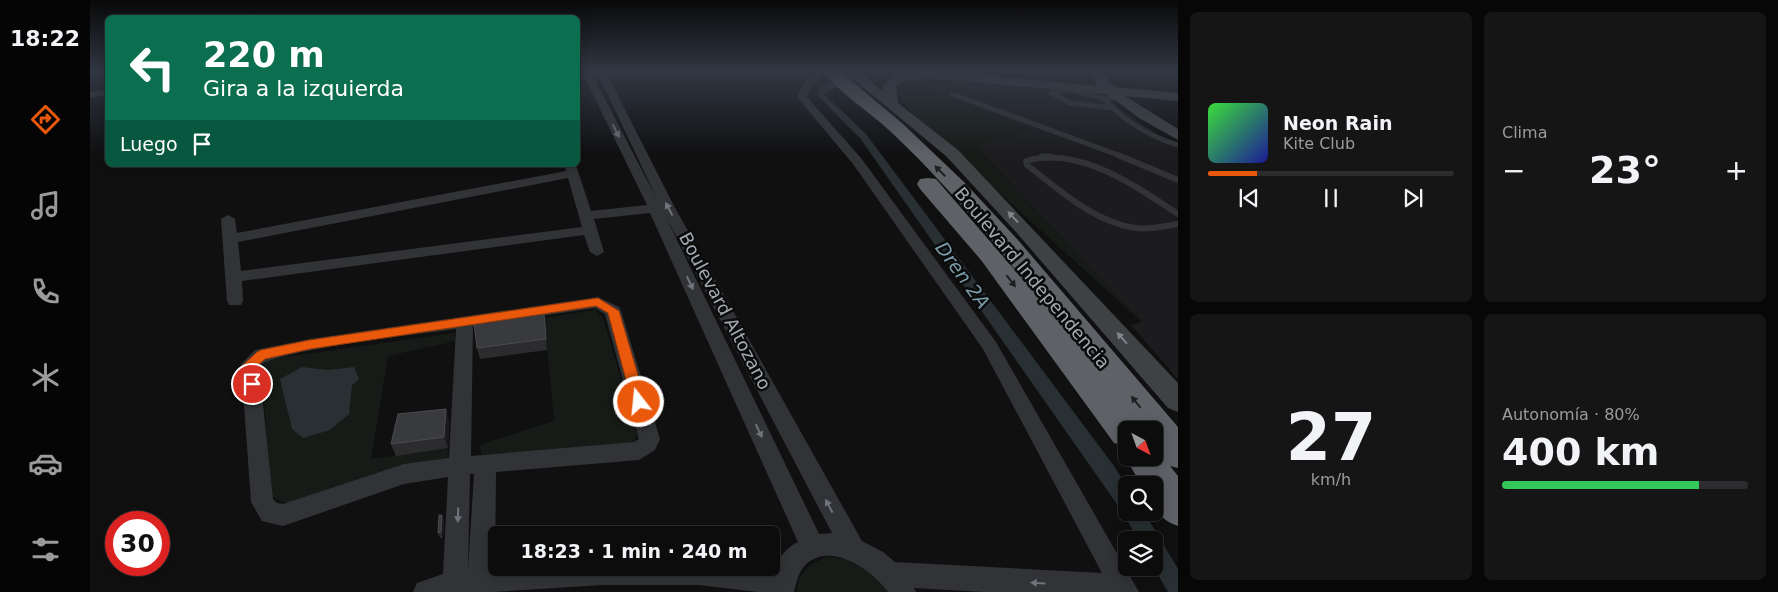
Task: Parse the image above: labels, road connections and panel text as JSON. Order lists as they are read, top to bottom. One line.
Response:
{"streets":{"highway":["Boulevard Independencia"],"street":["Boulevard Altozano"]},"water":["Dren 2A"],"north":"bottom right","page":{"tabs":"18:22","tile":["Clima",["27","km/h"],["Autonomía · 80%","400 km"]],"turn":["220 m","Gira a la izquierda"],"song":["Neon Rain","Kite Club"],"then":"Luego","heat":["−","23°","+"],"limit":"30","trip":"18:23 · 1 min · 240 m"}}
